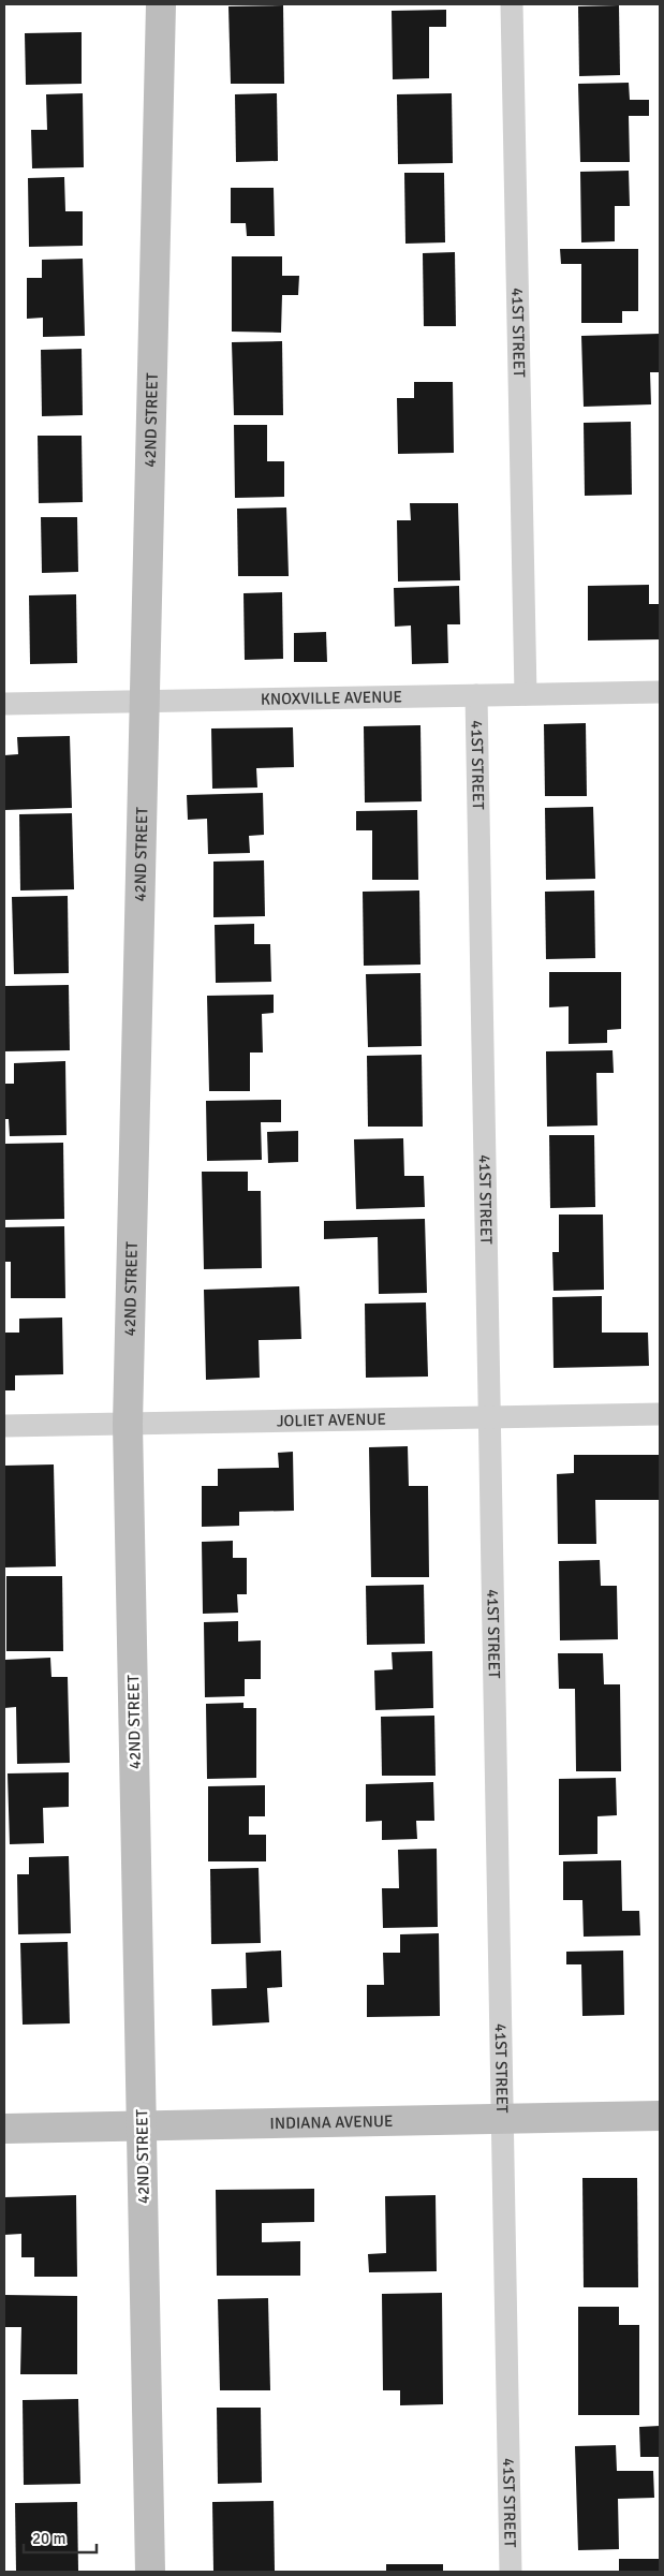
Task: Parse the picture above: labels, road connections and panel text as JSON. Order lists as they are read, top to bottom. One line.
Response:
{"streets":{"street":["41ST STREET","42ND STREET","KNOXVILLE AVENUE","JOLIET AVENUE","INDIANA AVENUE"]},"crossings":[["41ST STREET","KNOXVILLE AVENUE"],["41ST STREET","JOLIET AVENUE"],["41ST STREET","INDIANA AVENUE"],["42ND STREET","KNOXVILLE AVENUE"],["42ND STREET","JOLIET AVENUE"],["42ND STREET","INDIANA AVENUE"]],"scale_bar":"20 m"}
